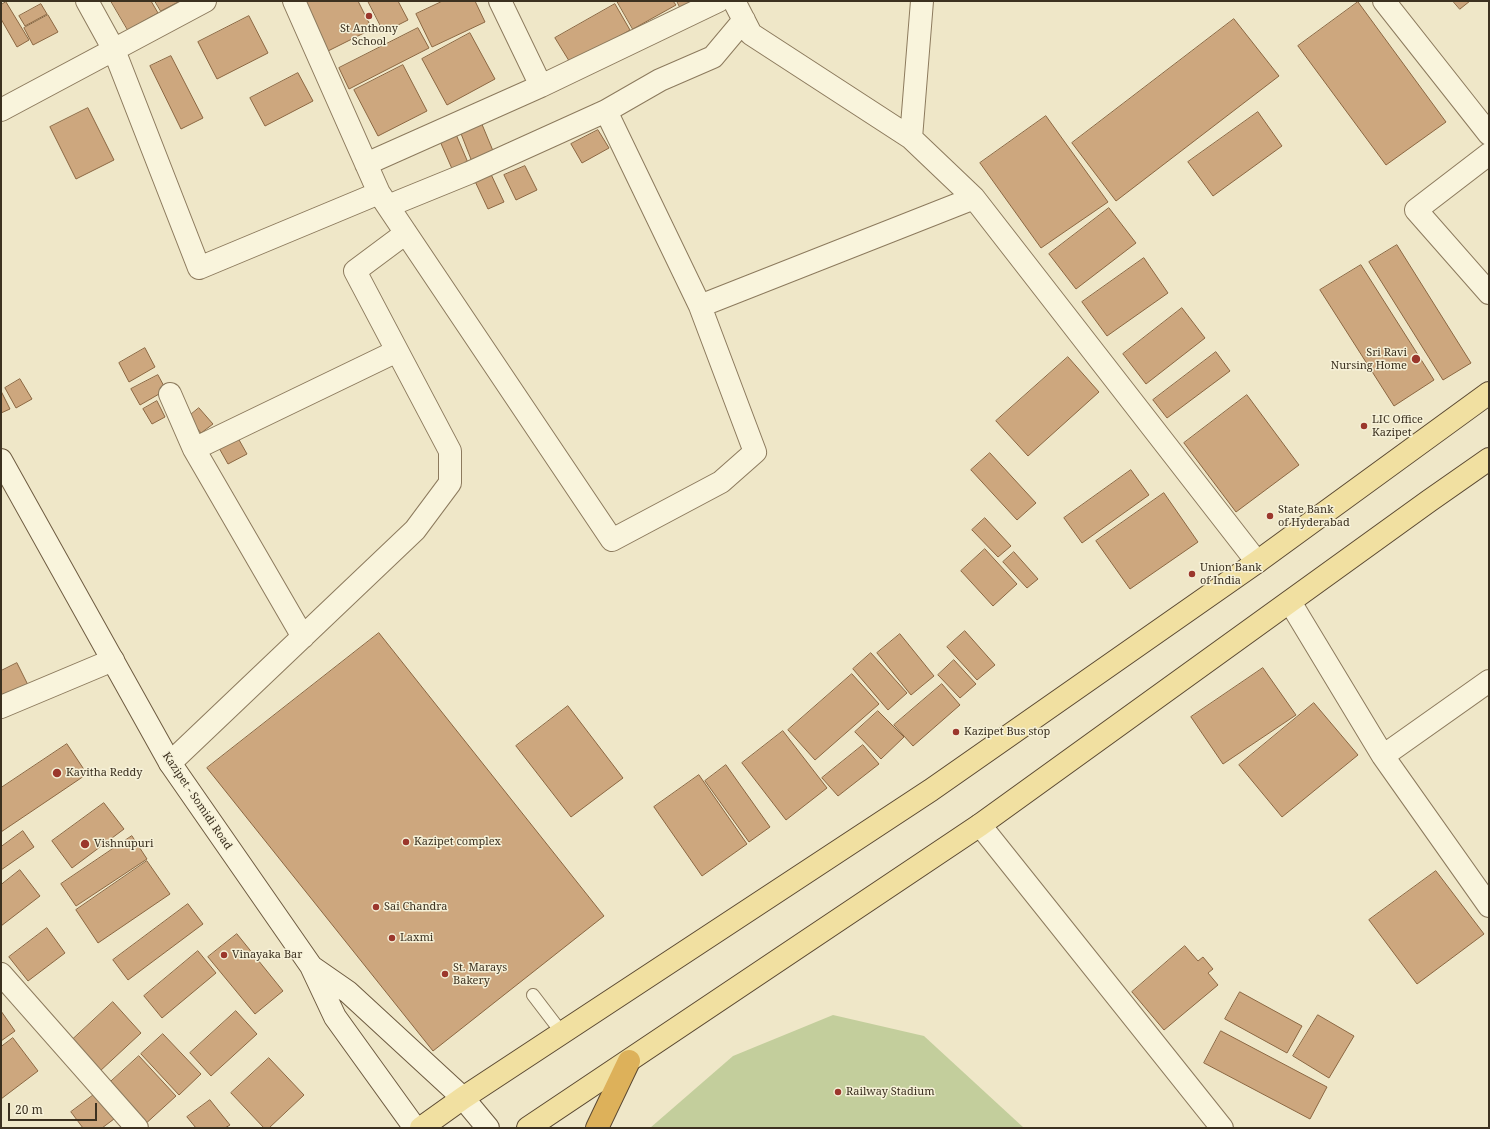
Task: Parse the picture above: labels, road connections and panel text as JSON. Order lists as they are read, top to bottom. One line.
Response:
{"streets":{"street":["Kazipet - Somidi Road"]},"places":["St Anthony School","Sri Ravi Nursing Home","LIC Office Kazipet","State Bank of Hyderabad","Union Bank of India","Kazipet Bus stop","Kavitha Reddy","Kazipet complex","Vishnupuri","Sai Chandra","Laxmi","Vinayaka Bar","St. Marays Bakery","Railway Stadium"],"scale_bar":"20 m"}
